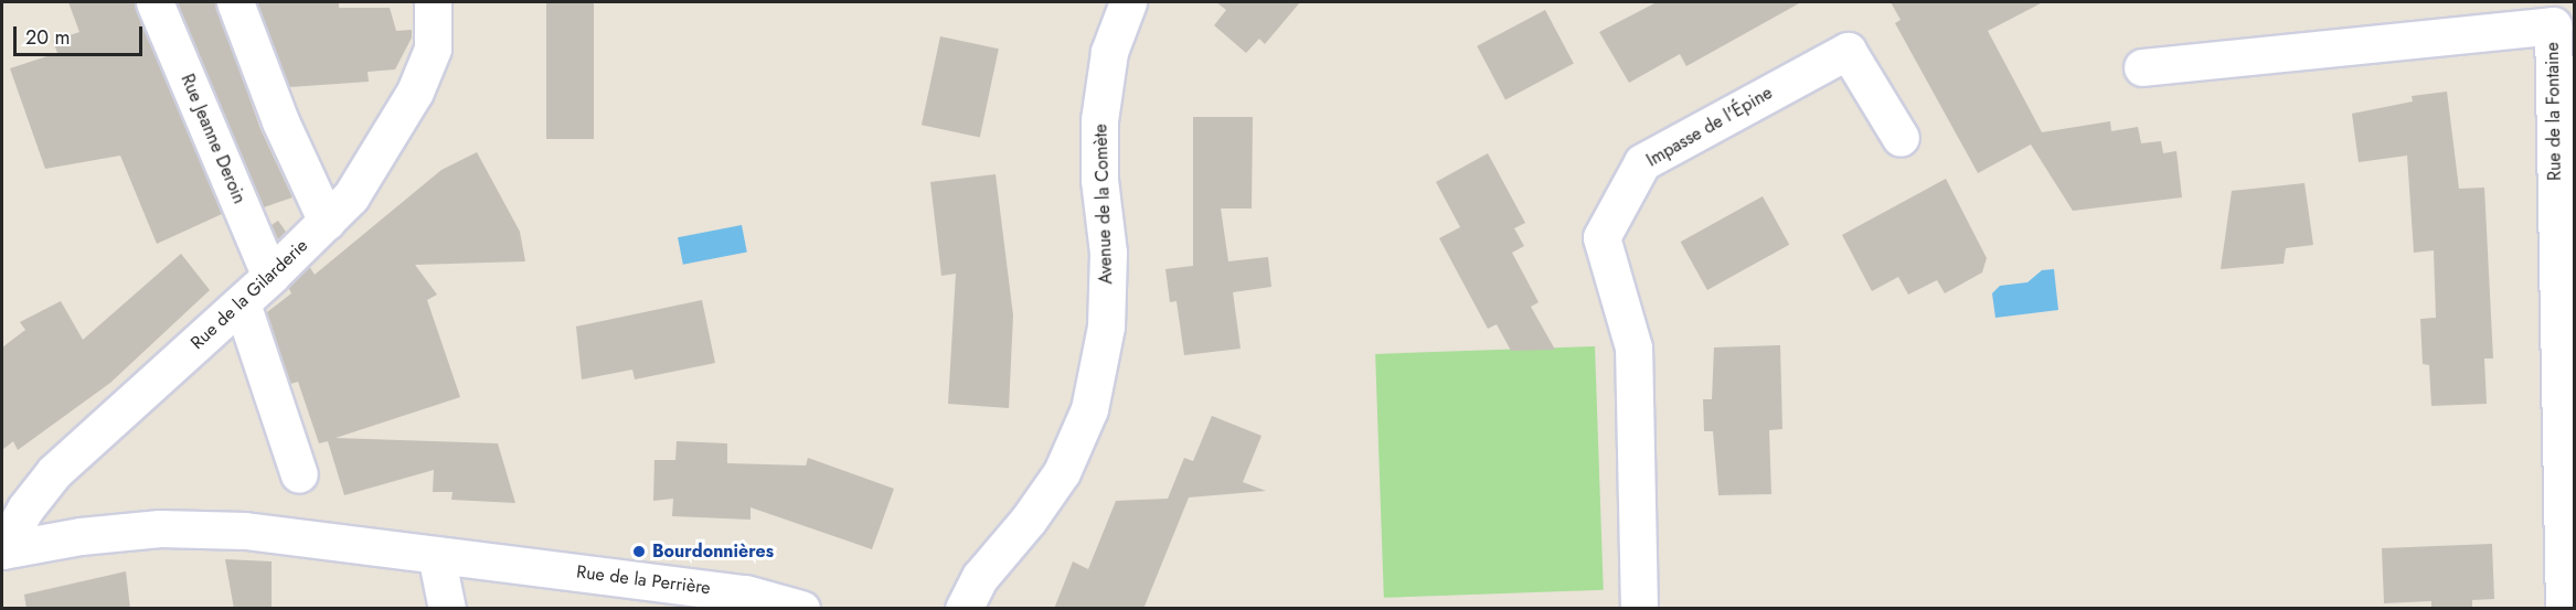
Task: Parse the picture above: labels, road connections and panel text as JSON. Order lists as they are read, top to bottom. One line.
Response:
{"streets":{"street":["Rue de la Fontaine","Impasse de l'Épine","Rue Jeanne Deroin","Avenue de la Comète","Rue de la Gilarderie","Rue de la Perrière"]},"crossings":[["Rue Jeanne Deroin","Rue de la Gilarderie"],["Rue de la Gilarderie","Rue de la Perrière"]],"places":["Bourdonnières"],"scale_bar":"20 m"}
